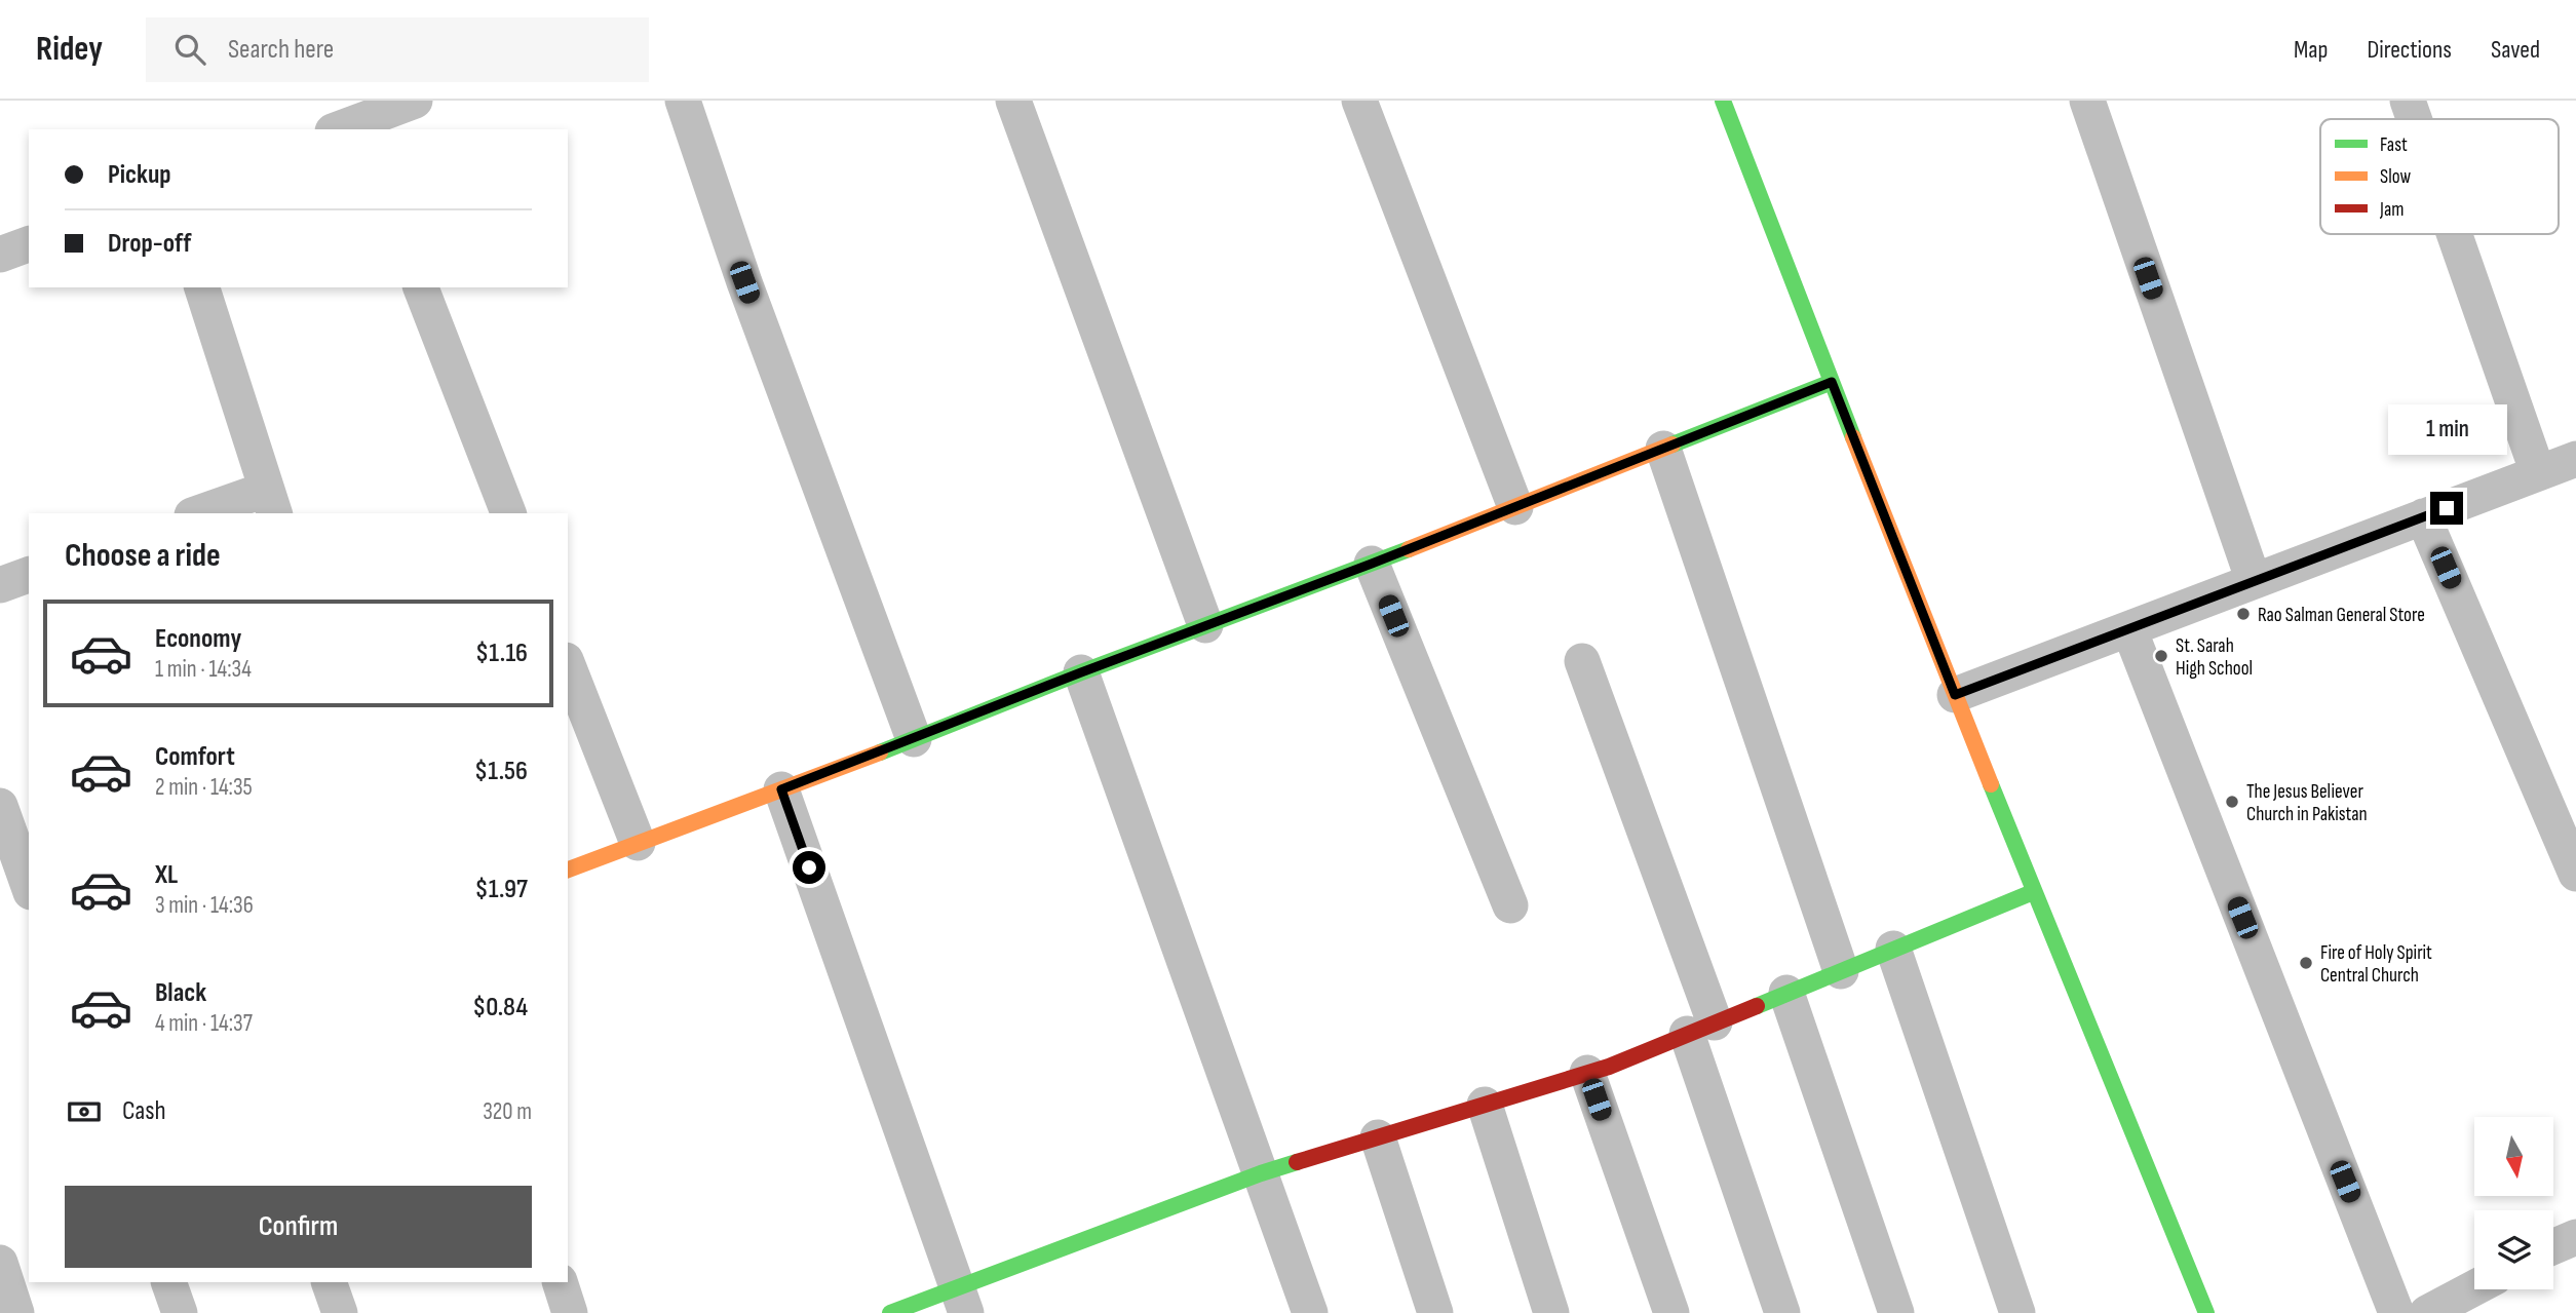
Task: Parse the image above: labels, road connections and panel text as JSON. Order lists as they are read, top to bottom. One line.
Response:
{"places":["Rao Salman General Store","St. Sarah High School","The Jesus Believer Church in Pakistan","Fire of Holy Spirit Central Church"],"legend":["Fast","Slow","Jam"],"north":"bottom","page":{"header":"Ridey","search":"Search here","nav":["Map","Directions","Saved"],"banner":["Pickup","Drop-off"],"bubble":"1 min","heading":"Choose a ride","list":[{"name":"Economy","note":"1 min · 14:34","value":"$1.16"},{"name":"Comfort","note":"2 min · 14:35","value":"$1.56"},{"name":"XL","note":"3 min · 14:36","value":"$1.97"},{"name":"Black","note":"4 min · 14:37","value":"$0.84"}],"pay":["Cash","320 m"],"buttons":"Confirm"}}
